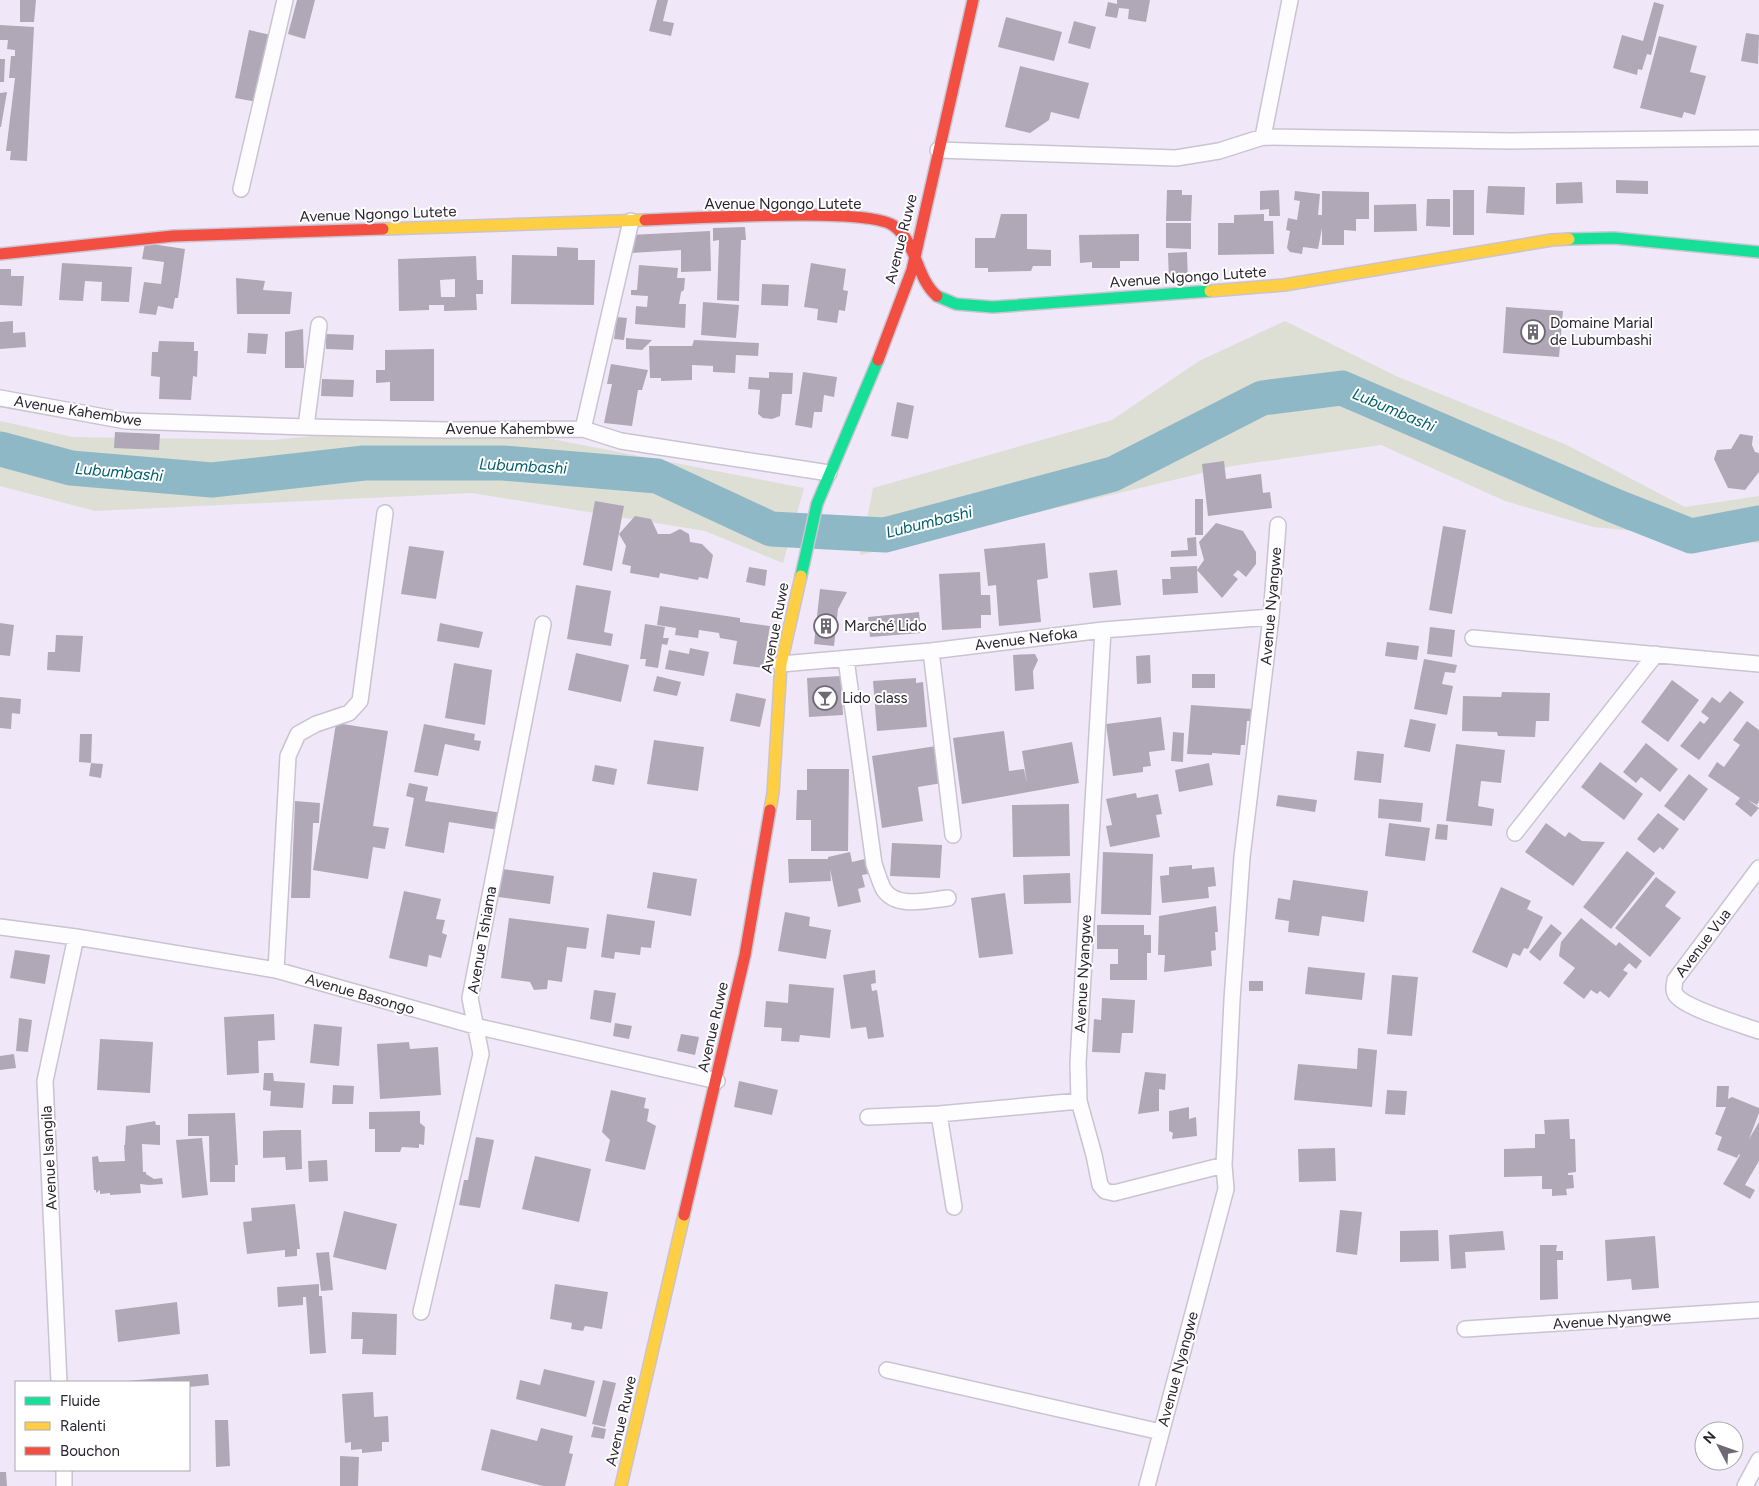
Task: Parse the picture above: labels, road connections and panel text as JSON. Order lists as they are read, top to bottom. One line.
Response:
{"streets":{"street":["Avenue Ngongo Lutete","Avenue Ruwe","Avenue Kahembwe","Avenue Nyangwe","Avenue Nefoka","Avenue Tshiama","Avenue Vua","Avenue Basongo","Avenue Isangila"]},"crossings":[["Avenue Ngongo Lutete","Avenue Ruwe"],["Avenue Ruwe","Avenue Kahembwe"],["Avenue Ruwe","Avenue Nefoka"],["Avenue Ruwe","Avenue Basongo"],["Avenue Nyangwe","Avenue Nefoka"],["Avenue Tshiama","Avenue Basongo"],["Avenue Basongo","Avenue Isangila"]],"water":["Lubumbashi"],"places":{"building":["Domaine Marial de Lubumbashi","Marché Lido"],"bar":["Lido class"]},"legend":["Fluide","Ralenti","Bouchon"],"north":"top left"}
